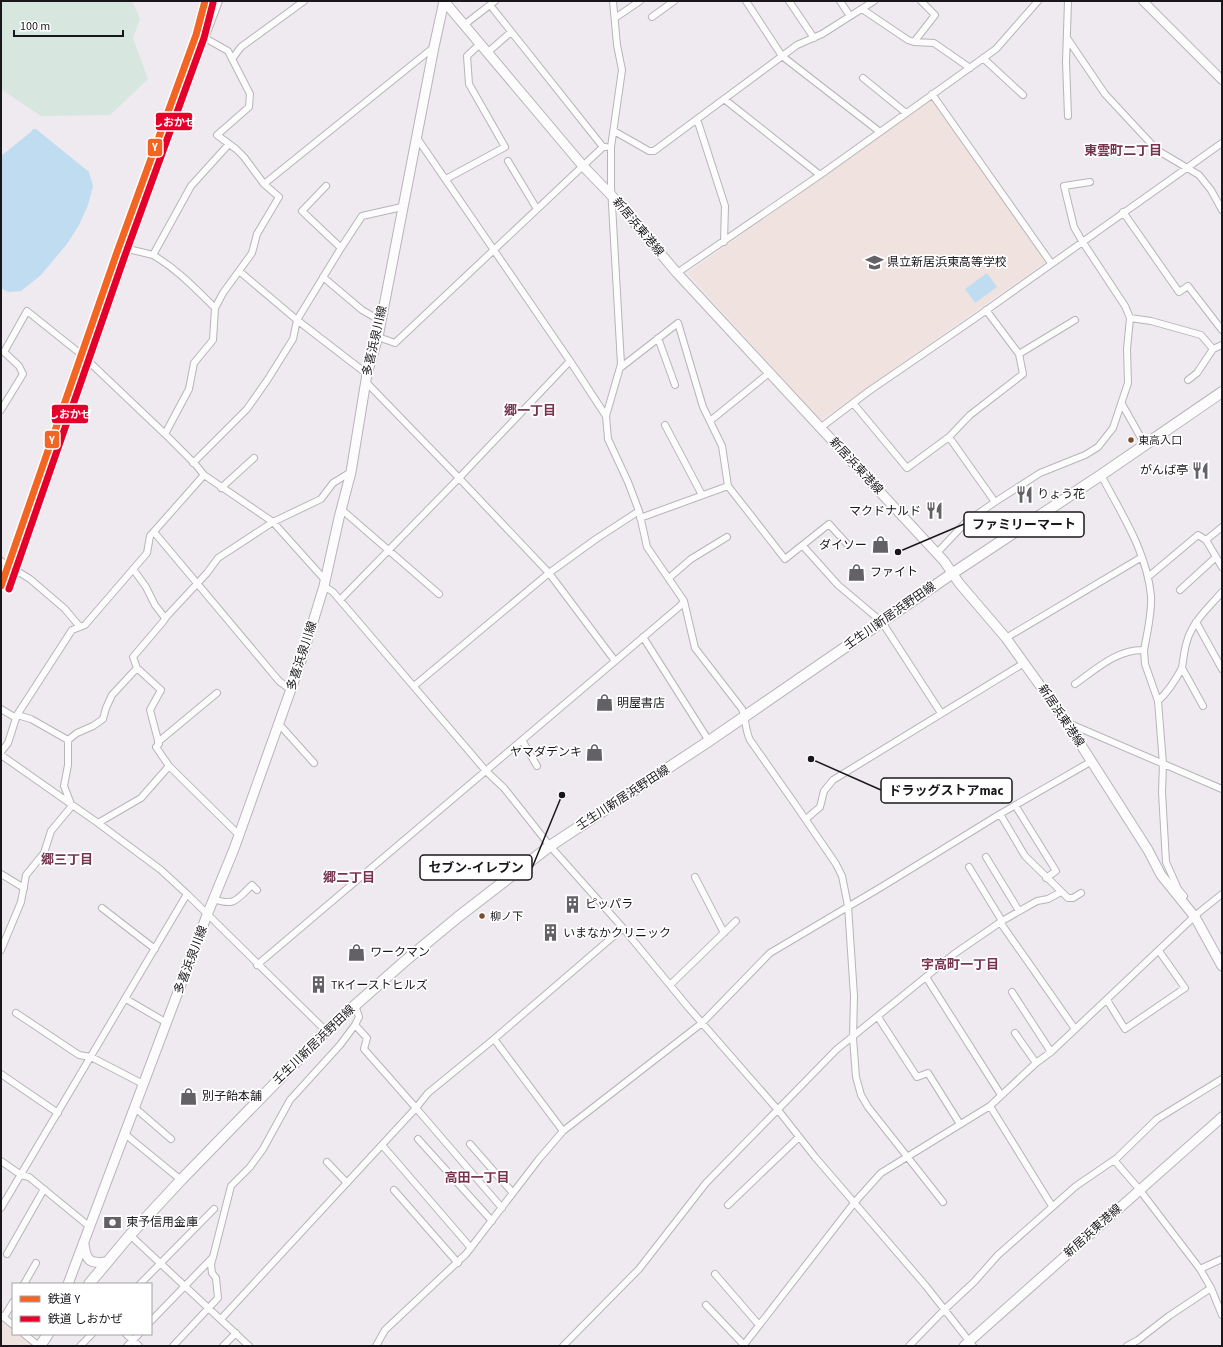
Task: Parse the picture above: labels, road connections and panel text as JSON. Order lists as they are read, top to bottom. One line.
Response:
{"streets":{"main road":["新居浜東港線","多喜浜泉川線","壬生川新居浜野田線"]},"crossings":[["新居浜東港線","多喜浜泉川線"],["新居浜東港線","壬生川新居浜野田線"]],"districts":["東雲町二丁目","郷一丁目","郷三丁目","郷二丁目","宇高町一丁目","高田一丁目"],"places":{"school or university":["県立新居浜東高等学校"],"other":["東高入口","ファミリーマート","ドラッグストアmac","セブン-イレブン","柳ノ下"],"restaurant":["がんば亭","りょう花","マクドナルド"],"shop":["ダイソー","ファイト","明屋書店","ヤマダデンキ","ワークマン","別子飴本舗"],"building":["ピッパラ","いまなかクリニック","TKイーストヒルズ"],"bank":["東予信用金庫"]},"lines":["rail line Y","rail line しおかぜ"],"legend":["鉄道 Y","鉄道 しおかぜ"],"scale_bar":"100 m"}
